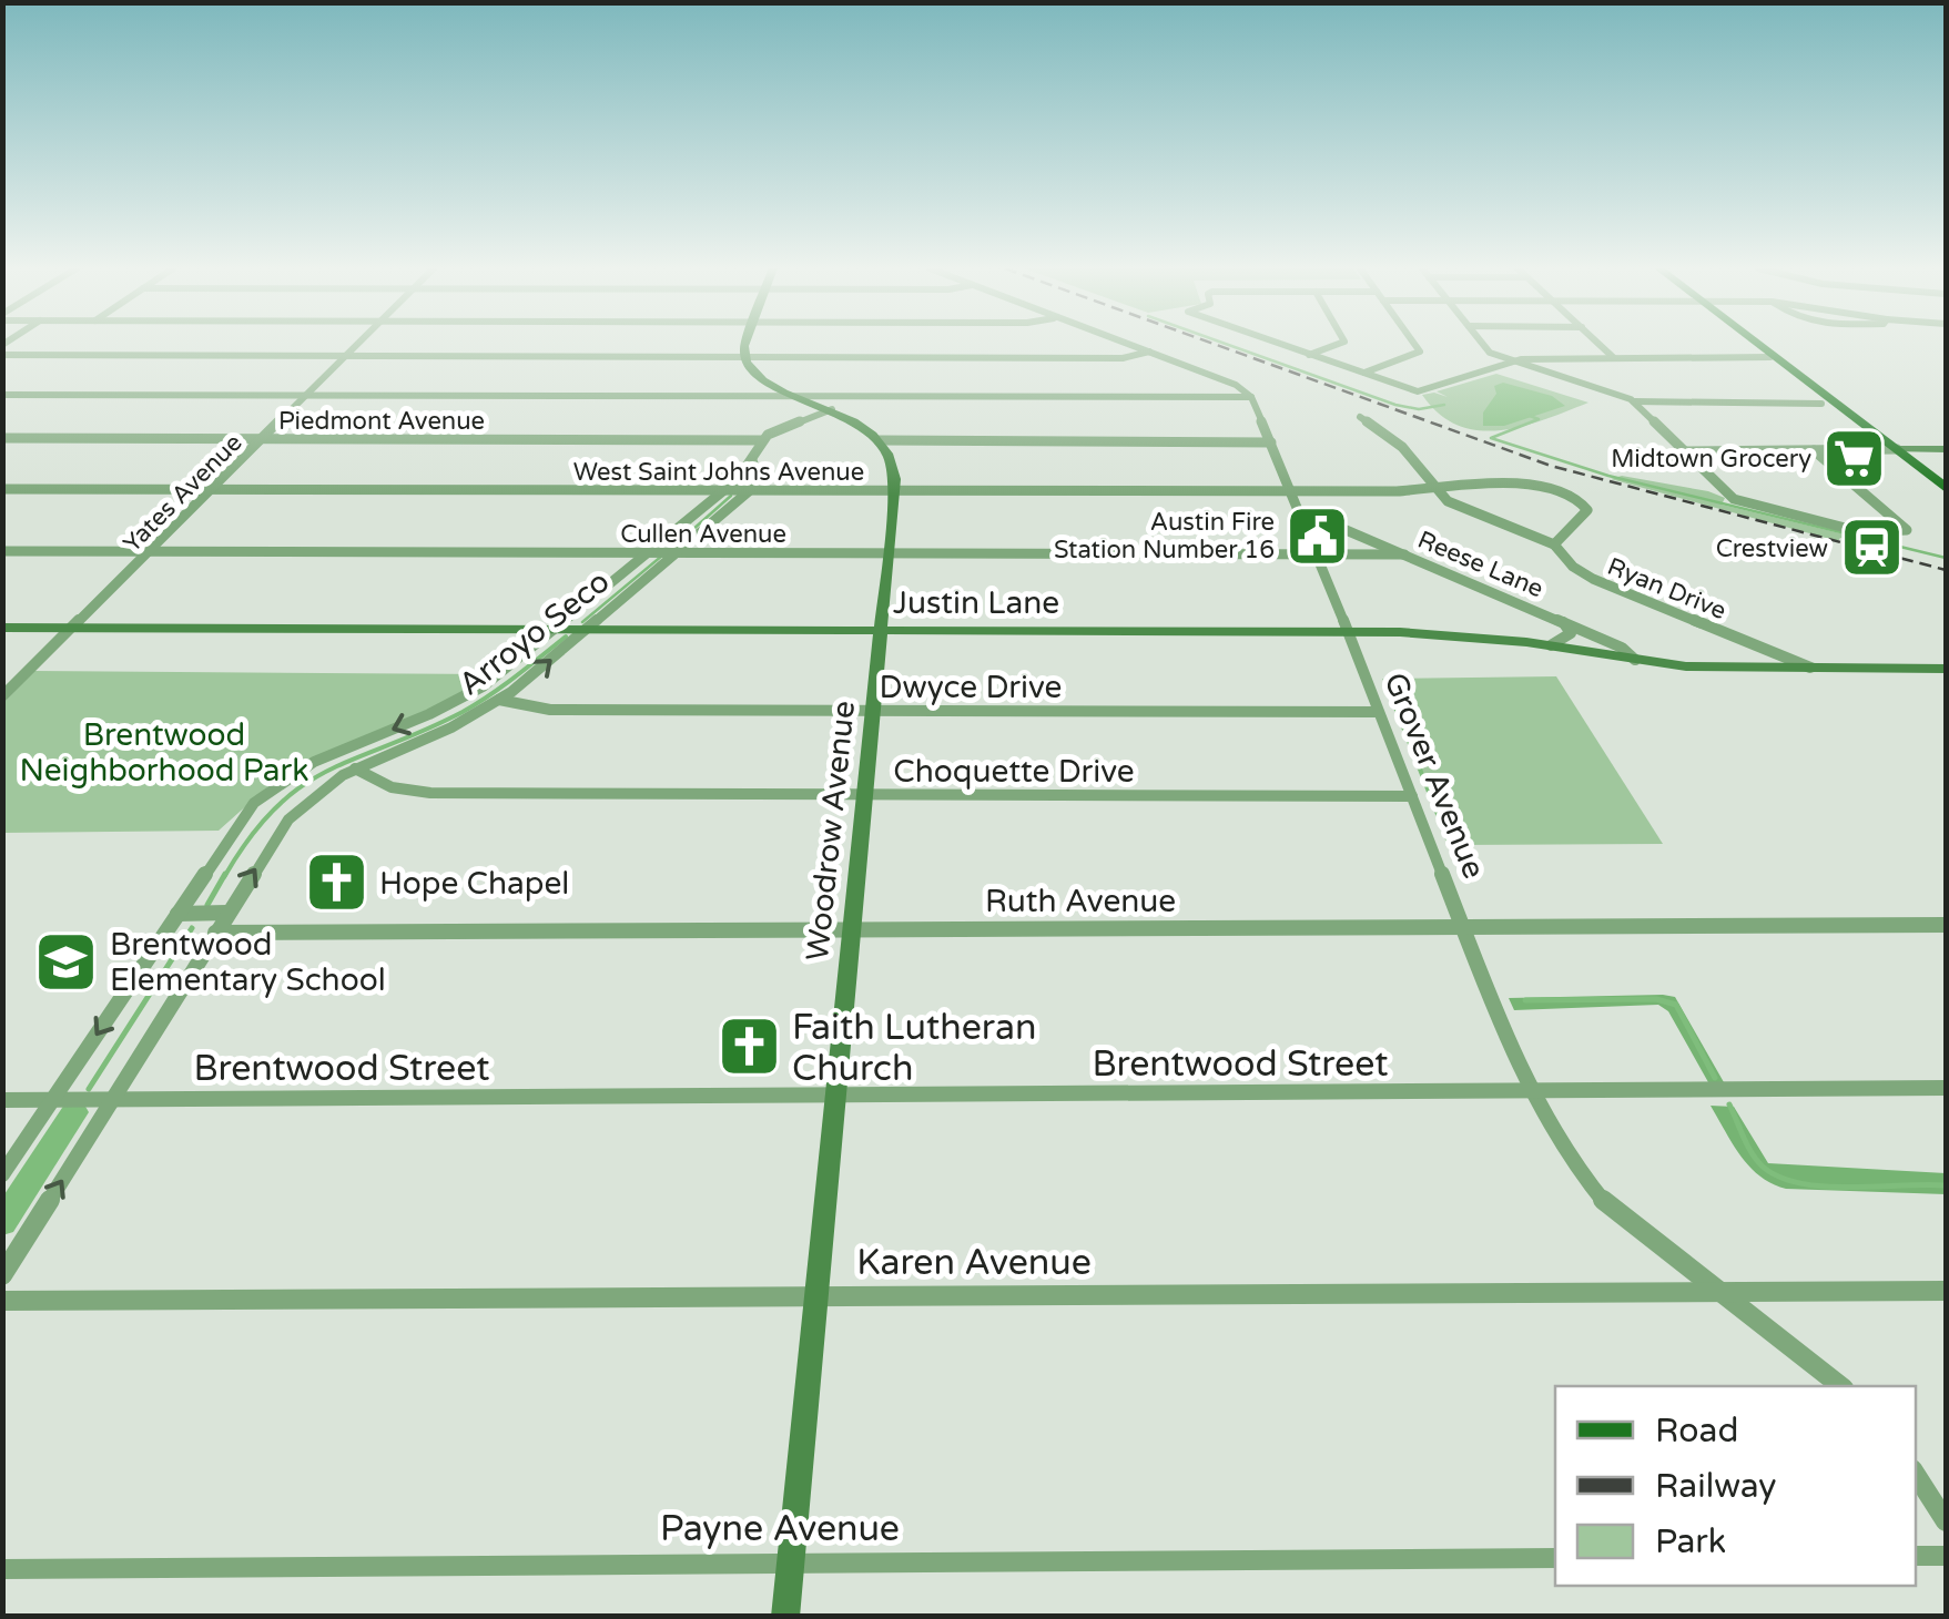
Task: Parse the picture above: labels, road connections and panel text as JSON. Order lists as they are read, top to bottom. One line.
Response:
{"streets":{"street":["Piedmont Avenue","West Saint Johns Avenue","Yates Avenue","Cullen Avenue","Reese Lane","Ryan Drive","Justin Lane","Arroyo Seco","Dwyce Drive","Choquette Drive","Grover Avenue","Woodrow Avenue","Ruth Avenue","Brentwood Street","Karen Avenue","Payne Avenue"]},"crossings":[["Piedmont Avenue","Yates Avenue"],["Piedmont Avenue","Arroyo Seco"],["West Saint Johns Avenue","Yates Avenue"],["West Saint Johns Avenue","Ryan Drive"],["West Saint Johns Avenue","Arroyo Seco"],["West Saint Johns Avenue","Grover Avenue"],["West Saint Johns Avenue","Woodrow Avenue"],["Yates Avenue","Cullen Avenue"],["Yates Avenue","Justin Lane"],["Cullen Avenue","Reese Lane"],["Cullen Avenue","Arroyo Seco"],["Cullen Avenue","Grover Avenue"],["Cullen Avenue","Woodrow Avenue"],["Reese Lane","Justin Lane"],["Reese Lane","Grover Avenue"],["Ryan Drive","Justin Lane"],["Justin Lane","Arroyo Seco"],["Justin Lane","Grover Avenue"],["Justin Lane","Woodrow Avenue"],["Arroyo Seco","Dwyce Drive"],["Arroyo Seco","Choquette Drive"],["Arroyo Seco","Ruth Avenue"],["Arroyo Seco","Brentwood Street"],["Dwyce Drive","Grover Avenue"],["Dwyce Drive","Woodrow Avenue"],["Choquette Drive","Grover Avenue"],["Choquette Drive","Woodrow Avenue"],["Grover Avenue","Ruth Avenue"],["Grover Avenue","Brentwood Street"],["Grover Avenue","Karen Avenue"],["Woodrow Avenue","Ruth Avenue"],["Woodrow Avenue","Brentwood Street"],["Woodrow Avenue","Karen Avenue"],["Woodrow Avenue","Payne Avenue"]],"parks":["Brentwood Neighborhood Park"],"places":{"supermarket":["Midtown Grocery"],"public building":["Austin Fire Station Number 16"],"station":["Crestview"],"church":["Hope Chapel","Faith Lutheran Church"],"school or university":["Brentwood Elementary School"]},"legend":["Road","Railway","Park"]}
